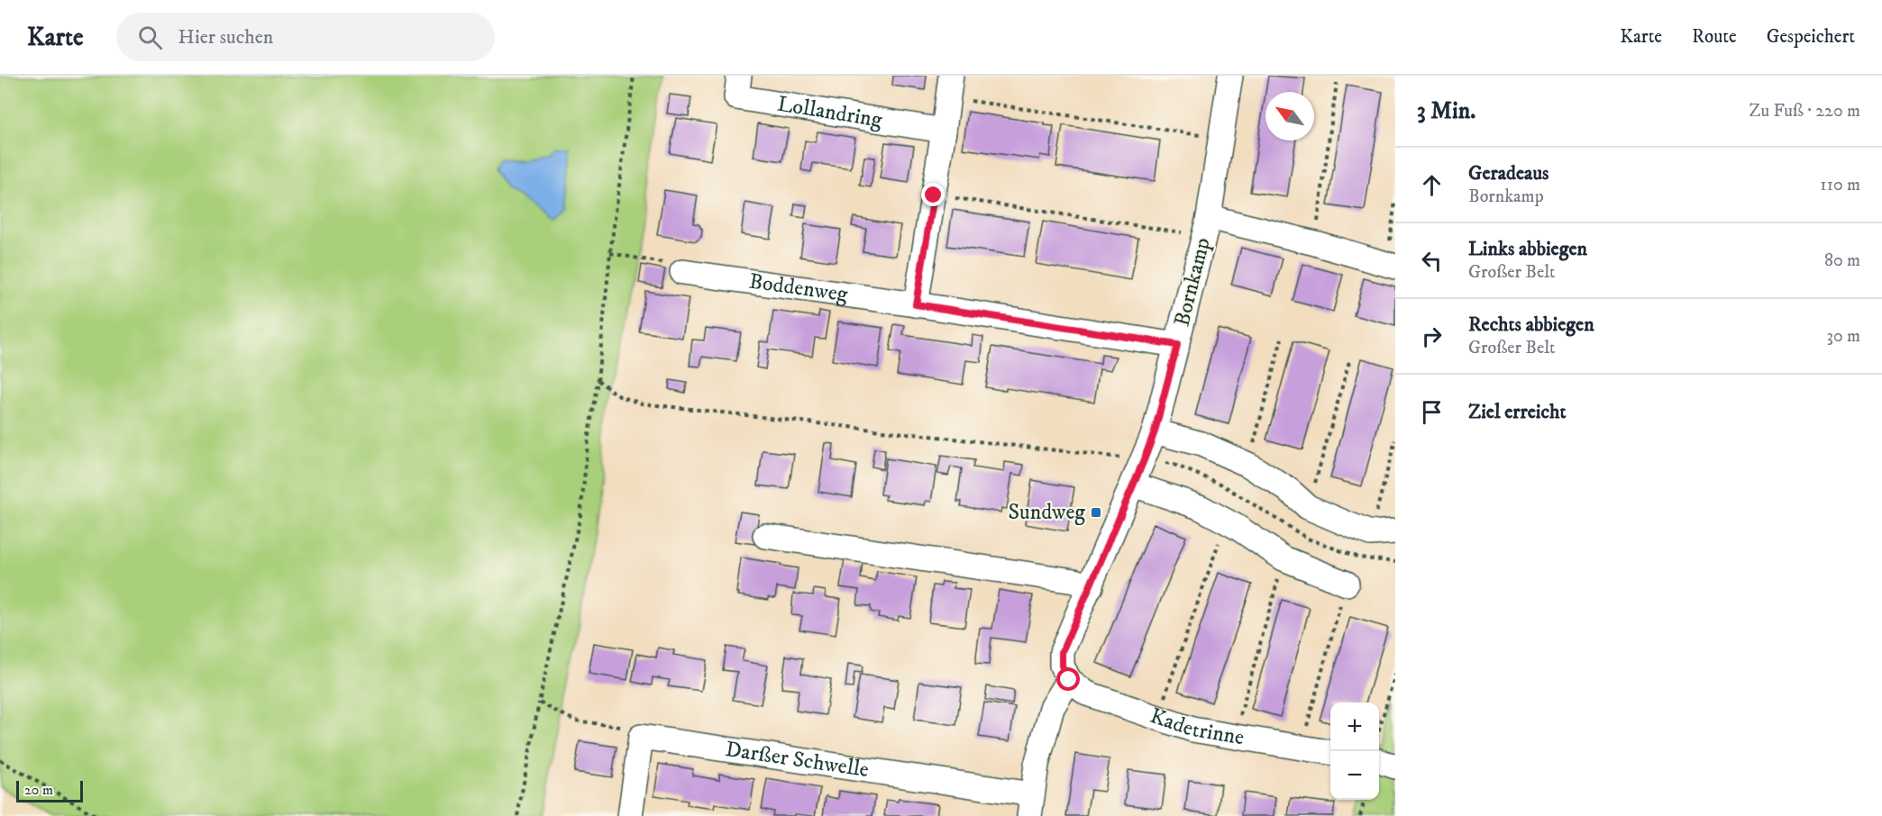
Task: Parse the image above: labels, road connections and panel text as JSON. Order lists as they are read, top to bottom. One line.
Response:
{"streets":{"street":["Lollandring","Bornkamp","Boddenweg","Kadetrinne","Darßer Schwelle"]},"crossings":[["Bornkamp","Boddenweg"],["Bornkamp","Kadetrinne"]],"places":{"transit":["Sundweg"]},"scale_bar":"20 m","north":"top left","page":{"header":"Karte","search":"Hier suchen","nav":["Karte","Route","Gespeichert"],"heading":["3 Min.","Zu Fuß · 220 m"],"list":[["Geradeaus","Bornkamp","110 m"],["Links abbiegen","Großer Belt","80 m"],["Rechts abbiegen","Großer Belt","30 m"],"Ziel erreicht"],"map_buttons":["+","−"],"scale":"20 m"}}
